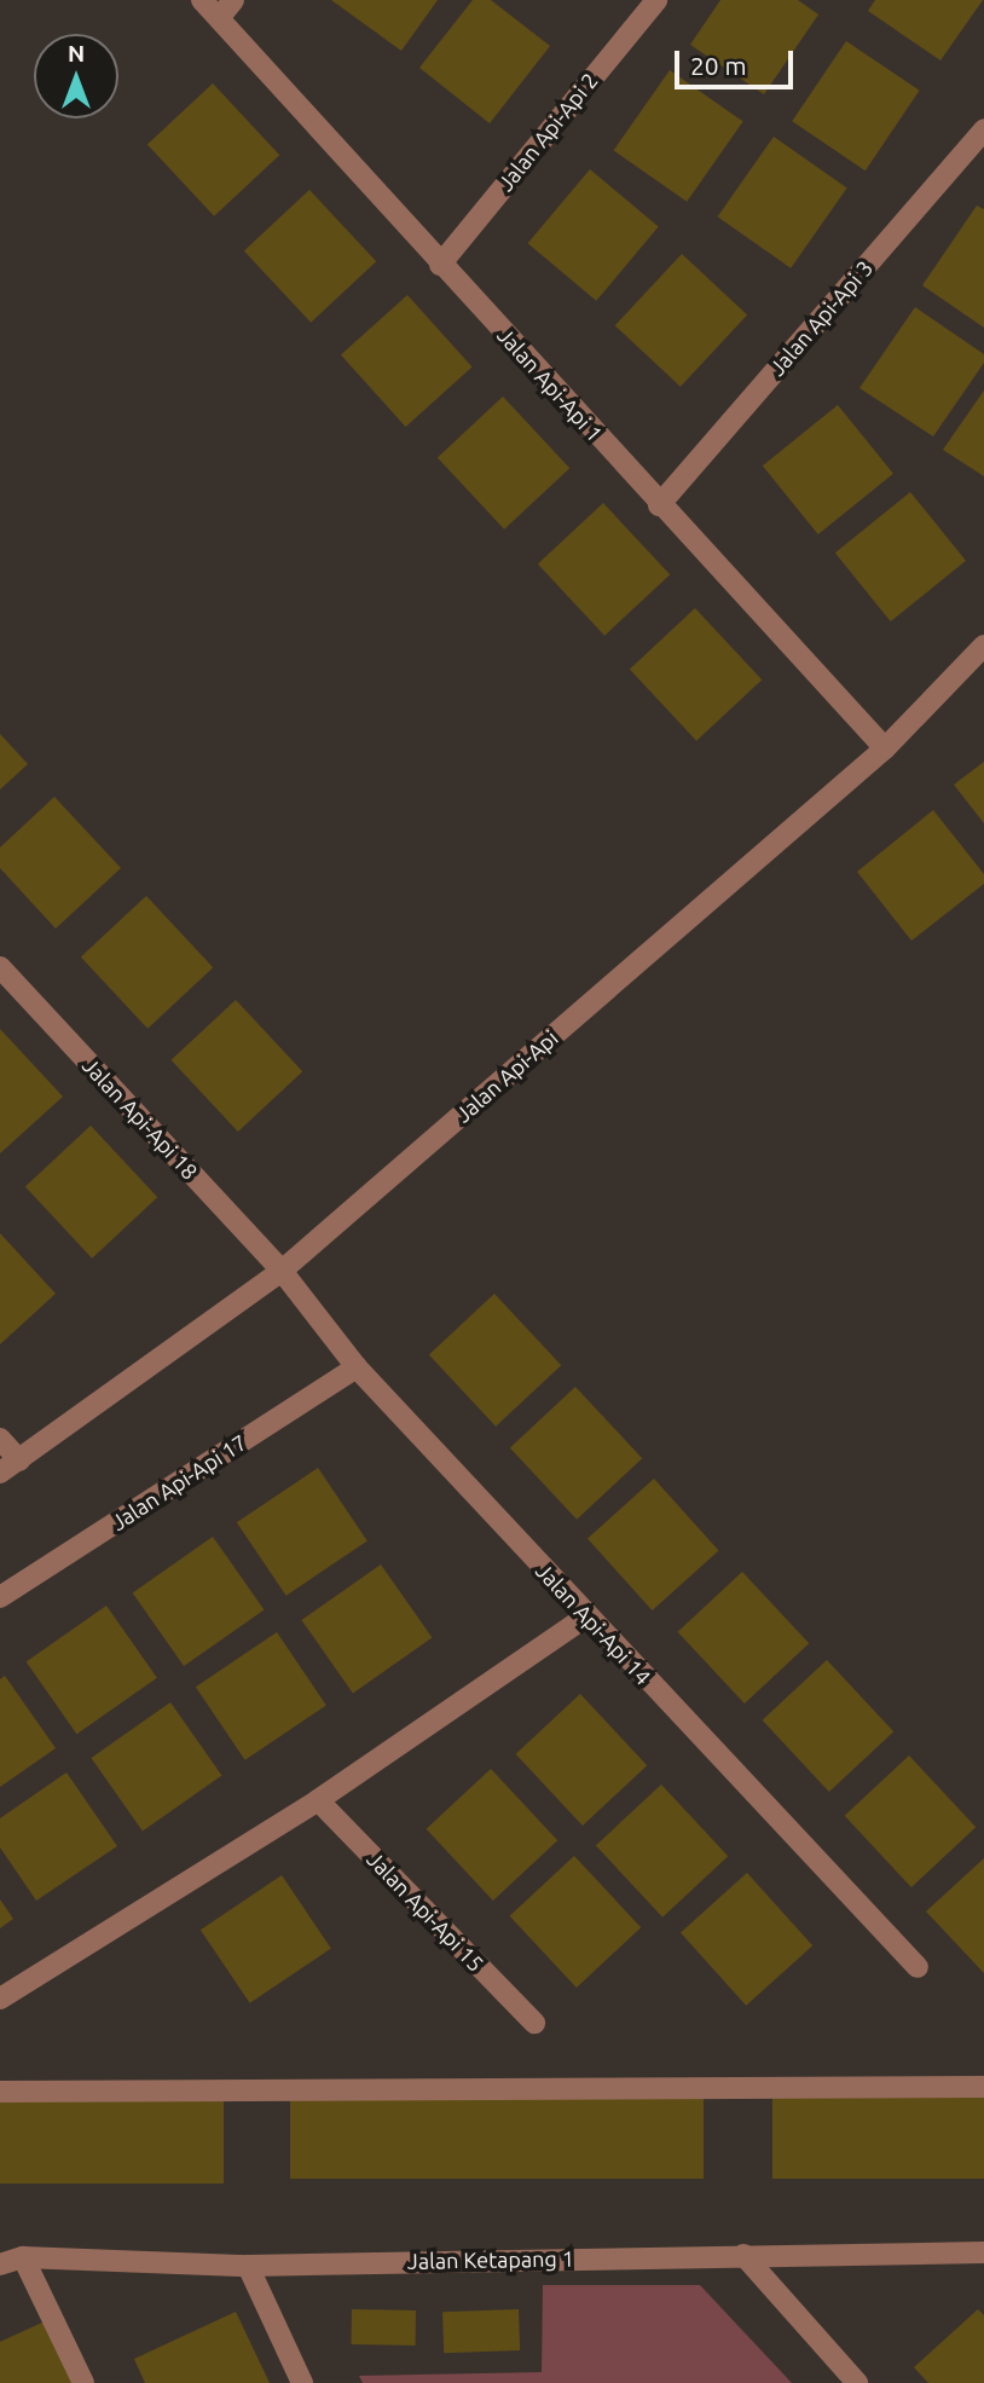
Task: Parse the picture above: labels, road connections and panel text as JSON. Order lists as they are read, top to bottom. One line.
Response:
{"streets":{"street":["Jalan Api-Api 2","Jalan Api-Api 3","Jalan Api-Api 1","Jalan Api-Api","Jalan Api-Api 18","Jalan Api-Api 17","Jalan Api-Api 14","Jalan Api-Api 15","Jalan Ketapang 1"]},"crossings":[["Jalan Api-Api 2","Jalan Api-Api 1"],["Jalan Api-Api 3","Jalan Api-Api 1"],["Jalan Api-Api 1","Jalan Api-Api"],["Jalan Api-Api","Jalan Api-Api 18"],["Jalan Api-Api","Jalan Api-Api 14"],["Jalan Api-Api 18","Jalan Api-Api 14"],["Jalan Api-Api 17","Jalan Api-Api 14"]],"scale_bar":"20 m","north":"top"}
